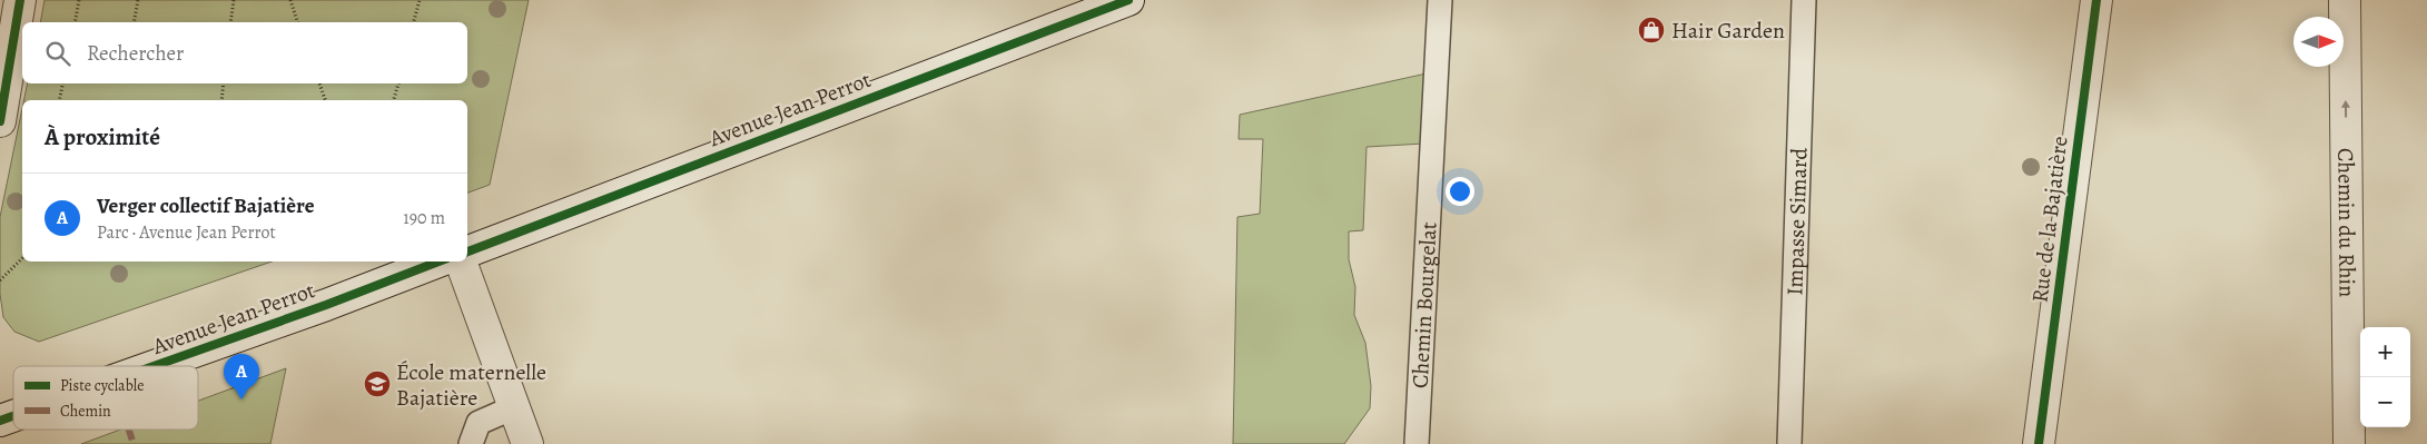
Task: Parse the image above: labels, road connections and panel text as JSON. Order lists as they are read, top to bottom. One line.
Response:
{"streets":{"street":["Avenue Jean Perrot","Rue de la Bajatière","Chemin du Rhin"],"lane":["Impasse Simard","Chemin Bourgelat"]},"one_way":["Chemin du Rhin"],"places":{"shop":["Hair Garden"],"school or university":["École maternelle Bajatière"]},"legend":["Piste cyclable","Chemin"],"north":"right","page":{"search":"Rechercher","heading":"À proximité","list":[{"mark":"A","name":"Verger collectif Bajatière","note":"Parc · Avenue Jean Perrot","value":"190 m"}],"map_buttons":["+","−"],"pins":"A"}}
